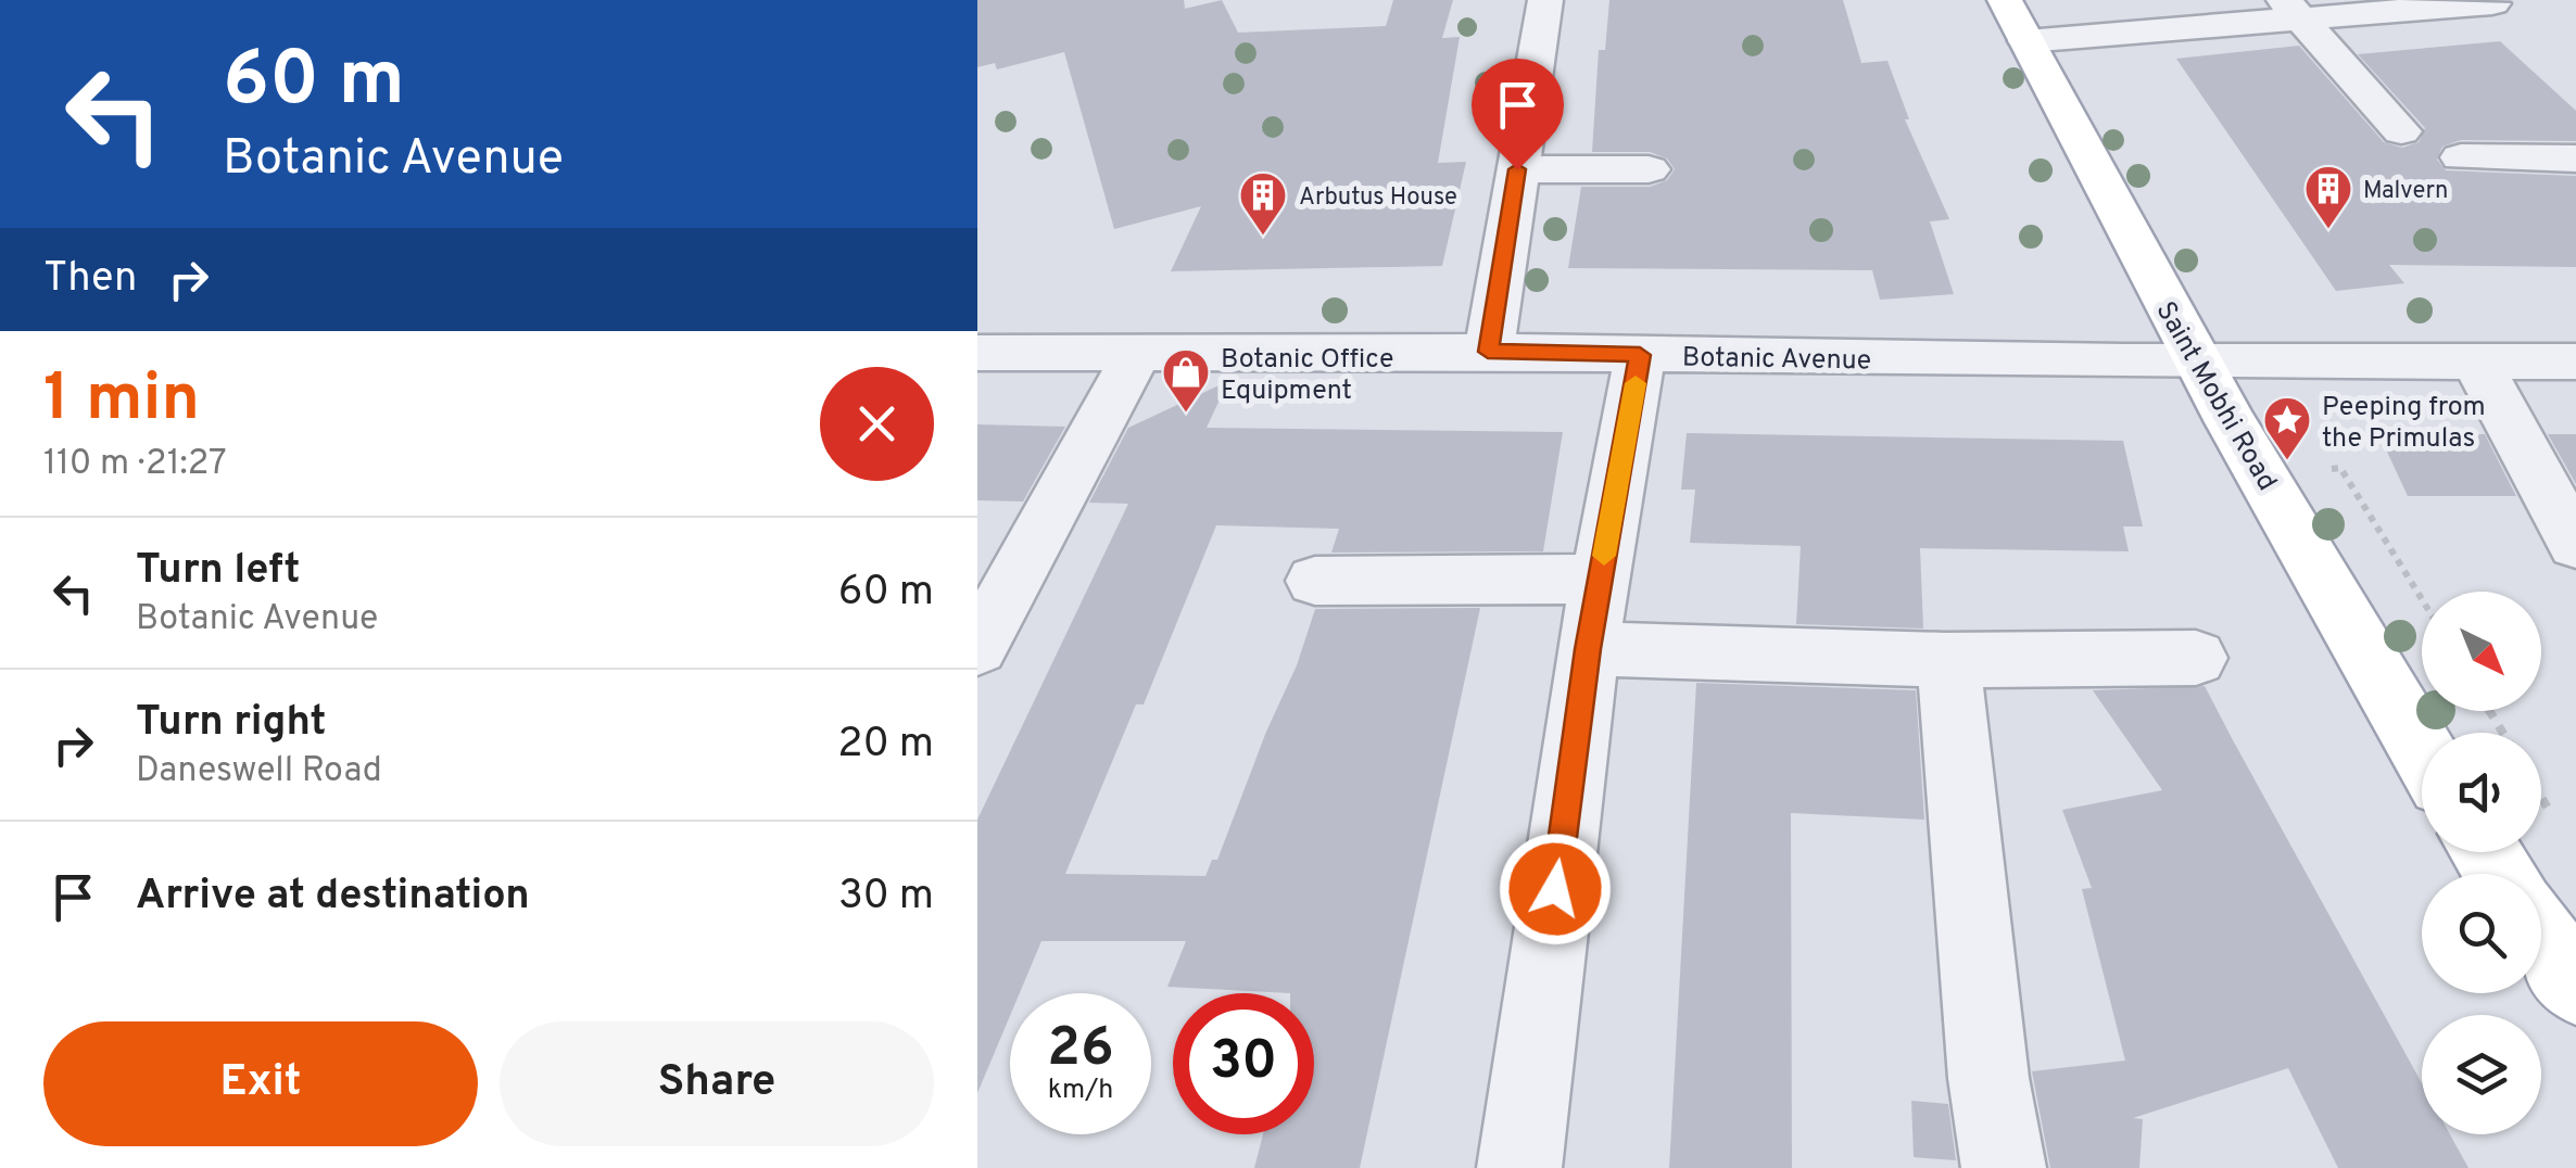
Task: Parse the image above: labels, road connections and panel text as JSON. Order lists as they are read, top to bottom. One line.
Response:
{"streets":{"main road":["Saint Mobhi Road"],"street":["Botanic Avenue"]},"crossings":[["Botanic Avenue","Saint Mobhi Road"]],"places":{"building":["Malvern","Arbutus House"],"shop":["Botanic Office Equipment"],"place":["Peeping from the Primulas"]},"north":"bottom right","page":{"turn":["60 m","Botanic Avenue"],"then":"Then","heading":["1 min","110 m · 21:27"],"list":[{"name":"Turn left","note":"Botanic Avenue","value":"60 m"},{"name":"Turn right","note":"Daneswell Road","value":"20 m"},{"name":"Arrive at destination","value":"30 m"}],"speed":"26 km/h","limit":"30","buttons":["Exit","Share"]}}
